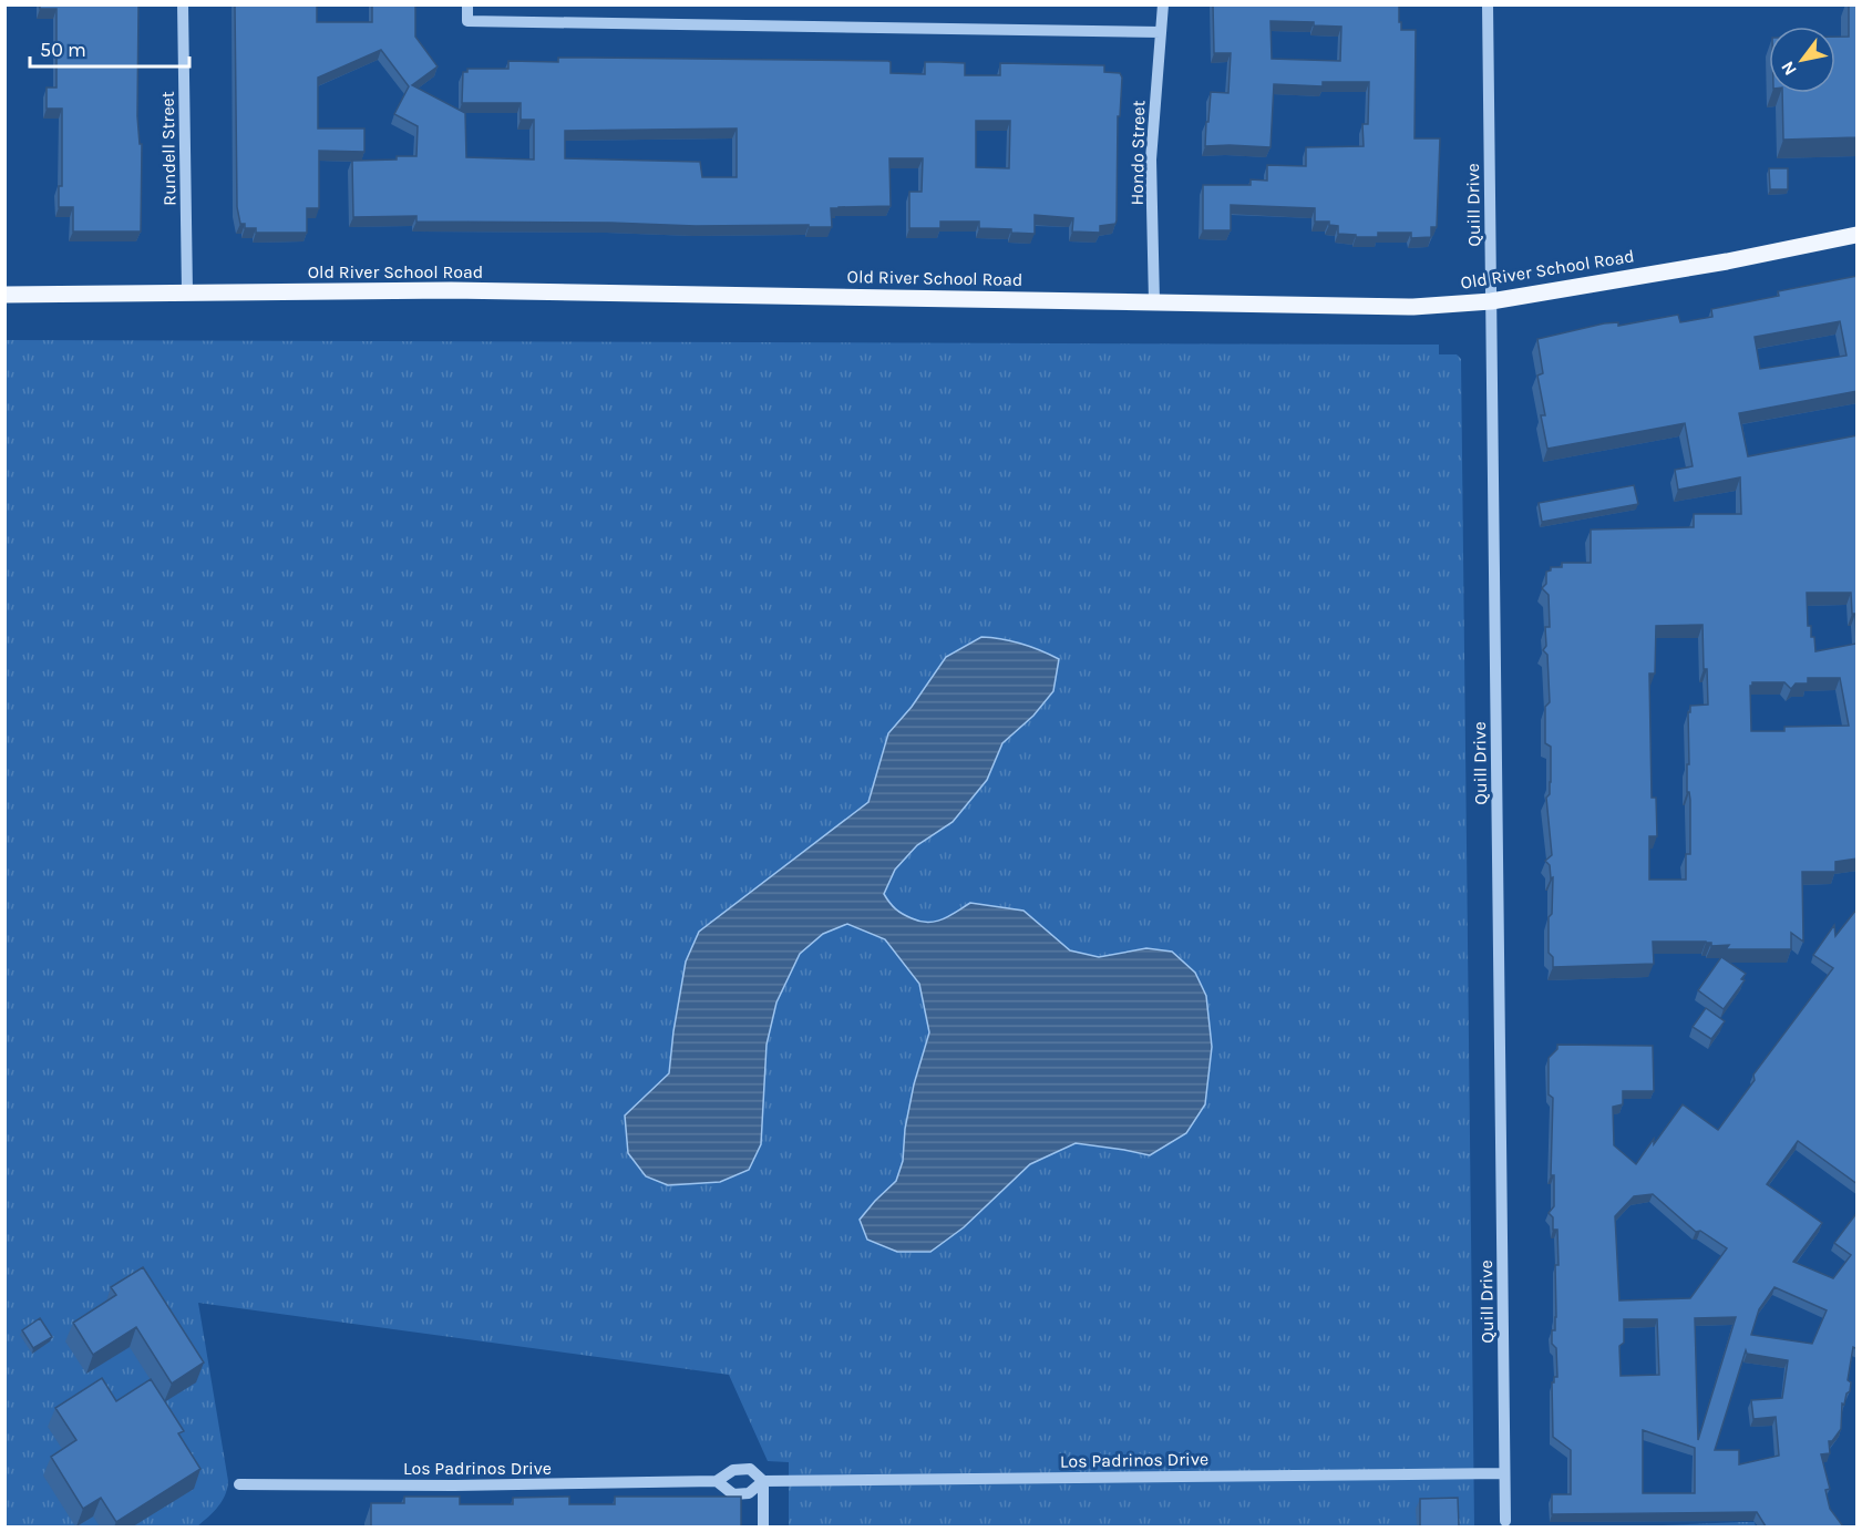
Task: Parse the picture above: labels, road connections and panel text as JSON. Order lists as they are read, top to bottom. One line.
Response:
{"streets":{"main road":["Old River School Road"],"street":["Rundell Street","Hondo Street","Quill Drive","Los Padrinos Drive"]},"crossings":[["Rundell Street","Old River School Road"],["Hondo Street","Old River School Road"],["Quill Drive","Old River School Road"],["Quill Drive","Los Padrinos Drive"]],"scale_bar":"50 m","north":"bottom left"}
